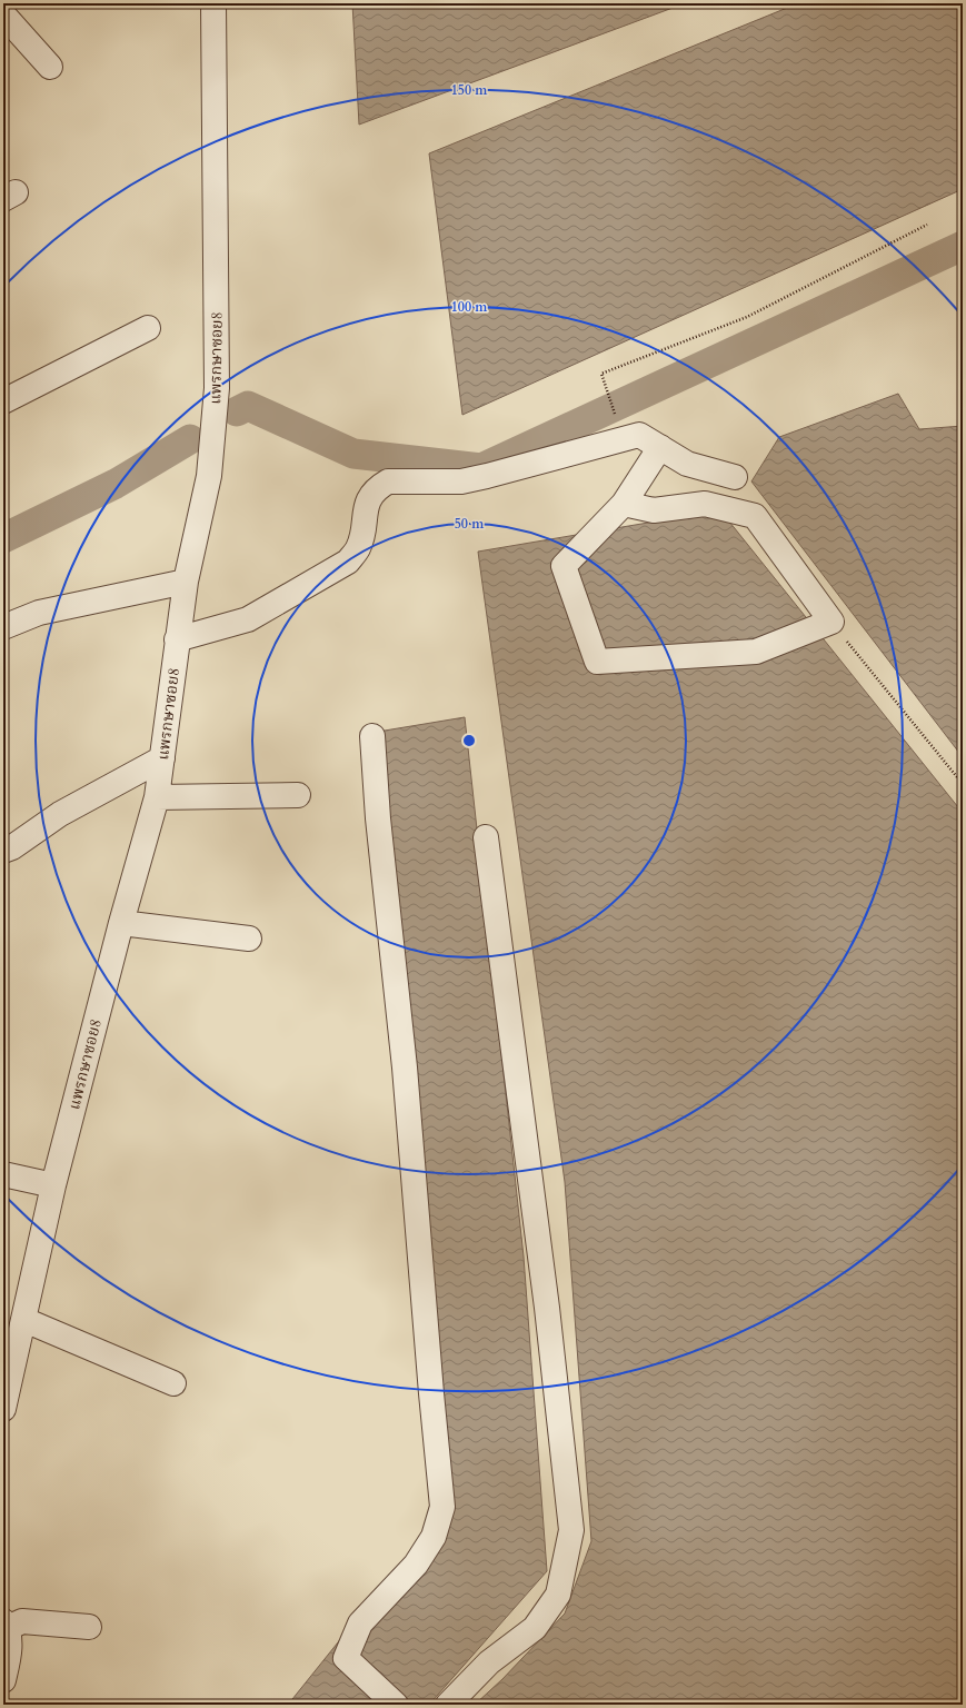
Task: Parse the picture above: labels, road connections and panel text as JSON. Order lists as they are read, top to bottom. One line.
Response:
{"streets":{"street":["แพรกษาซอย8"]},"rings":["150 m","100 m","50 m"]}
